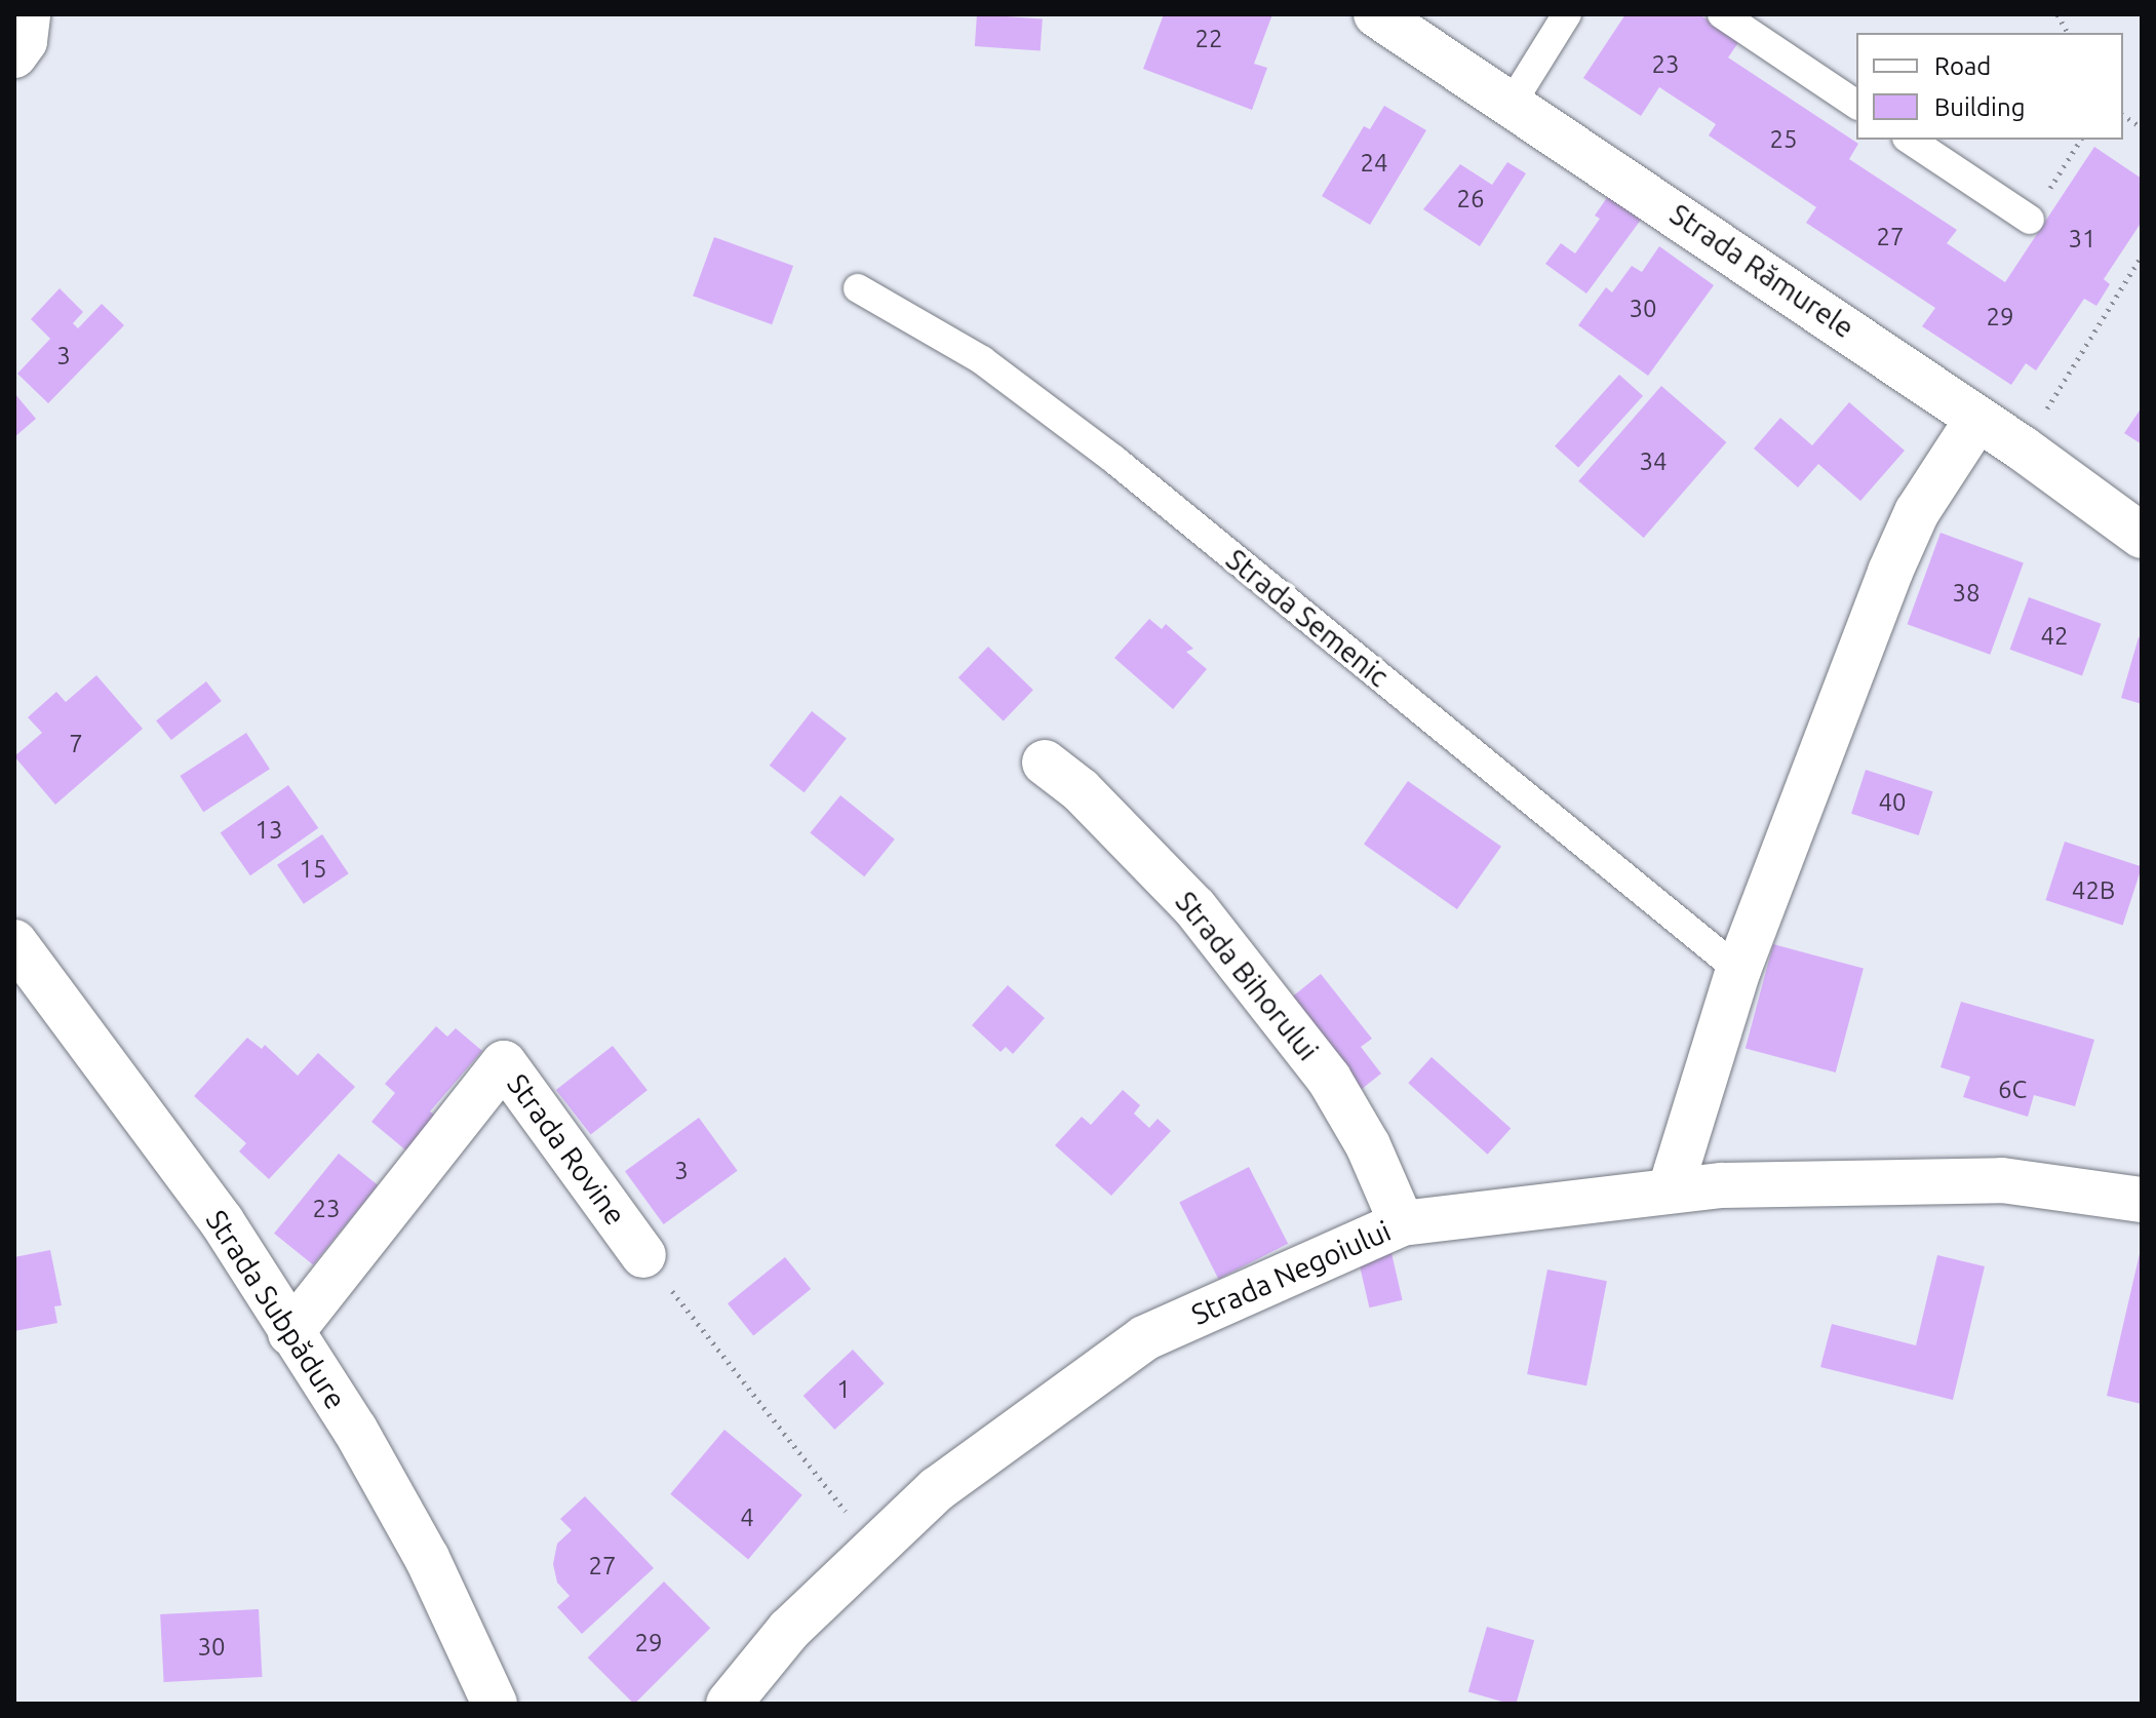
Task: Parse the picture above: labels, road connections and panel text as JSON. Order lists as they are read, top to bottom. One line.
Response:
{"streets":{"street":["Strada Rămurele","Strada Bihorului","Strada Rovine","Strada Negoiului","Strada Subpădure"],"lane":["Strada Semenic"]},"crossings":[["Strada Bihorului","Strada Negoiului"],["Strada Rovine","Strada Subpădure"]],"house_numbers":["22","23","25","24","26","27","31","30","29","3","34","38","42","7","40","13","15","42B","6C","3","23","1","4","27","29","30"],"legend":["Road","Building"]}
